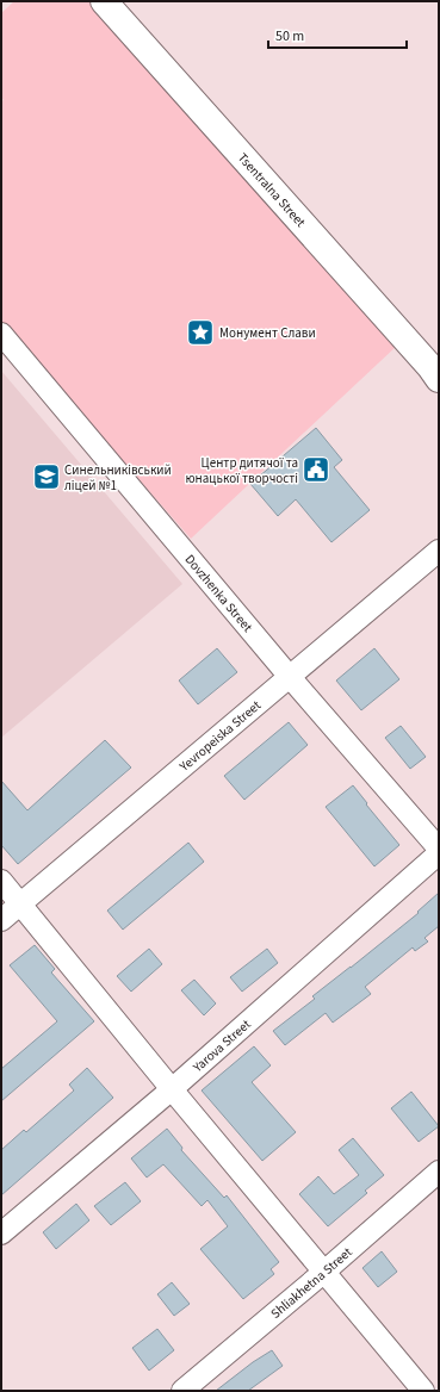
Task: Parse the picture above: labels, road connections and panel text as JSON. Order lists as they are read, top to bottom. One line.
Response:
{"streets":{"main road":["Tsentralna Street"],"street":["Dovzhenka Street","Yevropeiska Street","Yarova Street","Shliakhetna Street"]},"crossings":[["Dovzhenka Street","Yevropeiska Street"]],"places":{"place":["Монумент Слави"],"public building":["Центр дитячої та юнацької творчості"],"school or university":["Синельниківський ліцей №1"]},"scale_bar":"50 m"}
